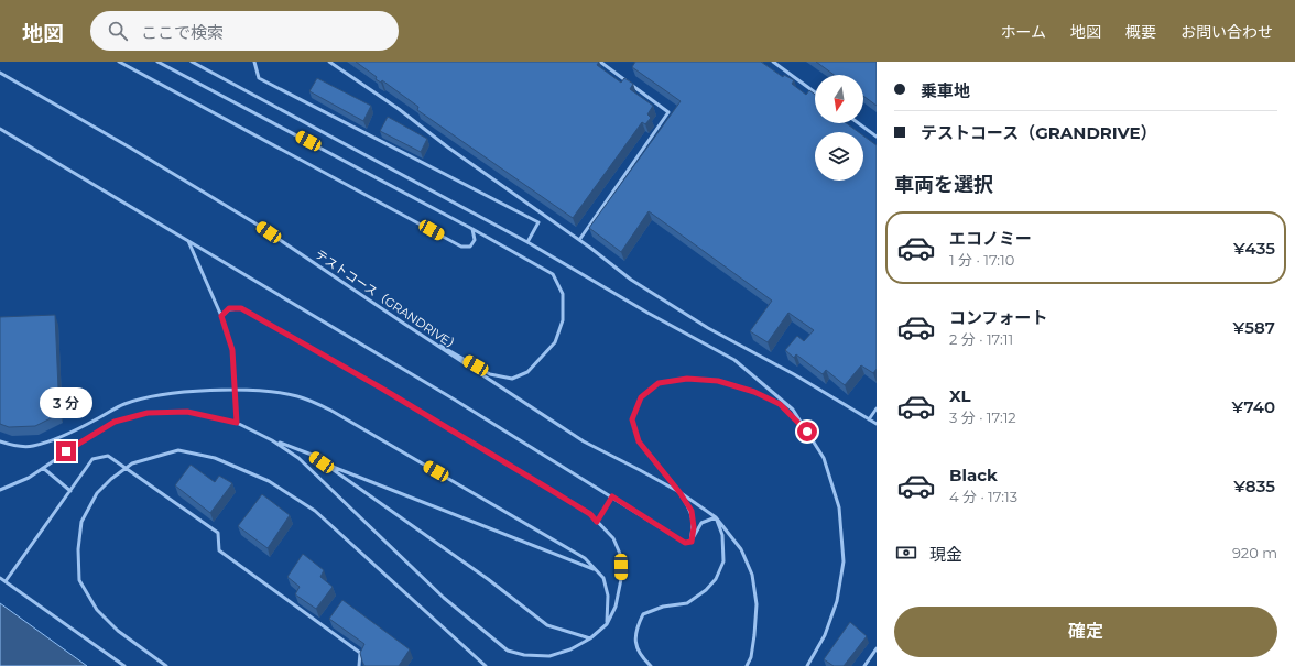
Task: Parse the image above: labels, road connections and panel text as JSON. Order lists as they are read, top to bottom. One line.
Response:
{"streets":{"lane":["テストコース（GRANDRIVE）"]},"north":"bottom","page":{"header":"地図","search":"ここで検索","nav":["ホーム","地図","概要","お問い合わせ"],"banner":["乗車地","テストコース（GRANDRIVE）"],"heading":"車両を選択","list":[{"name":"エコノミー","note":"1 分 · 17:10","value":"¥435"},{"name":"コンフォート","note":"2 分 · 17:11","value":"¥587"},{"name":"XL","note":"3 分 · 17:12","value":"¥740"},{"name":"Black","note":"4 分 · 17:13","value":"¥835"}],"bubble":"3 分","pay":["現金","920 m"],"buttons":"確定"}}
